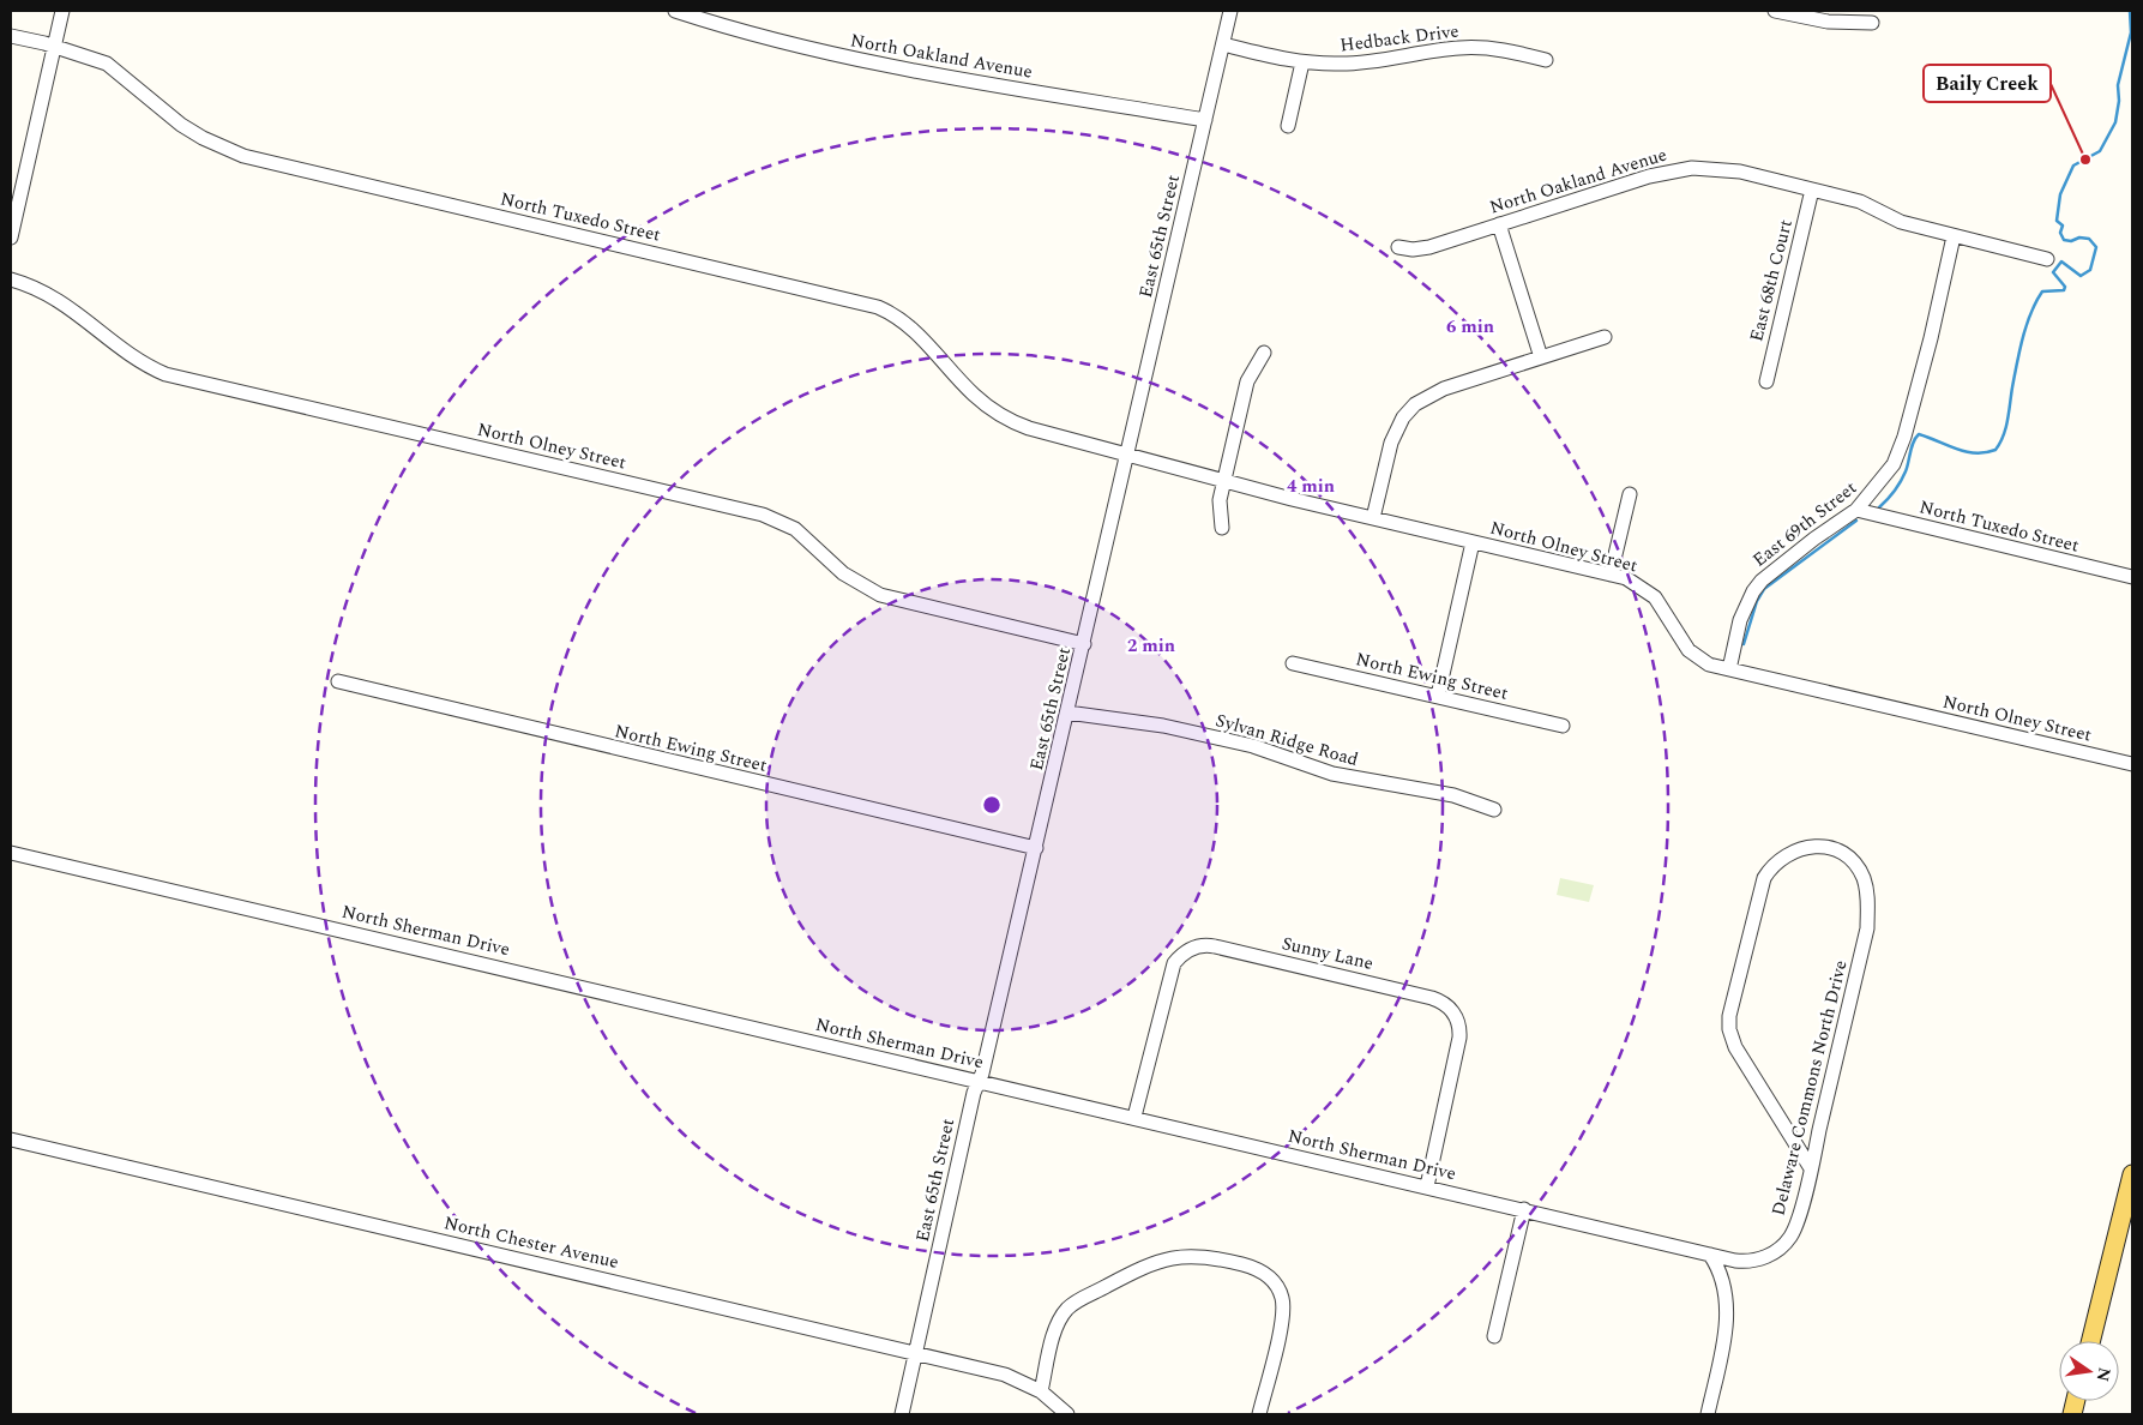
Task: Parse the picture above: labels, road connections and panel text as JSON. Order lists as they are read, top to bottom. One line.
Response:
{"streets":{"street":["Hedback Drive","North Oakland Avenue","North Tuxedo Street","East 65th Street","East 68th Court","North Olney Street","East 69th Street","North Ewing Street","Sylvan Ridge Road","North Sherman Drive","Sunny Lane","Delaware Commons North Drive","North Chester Avenue"]},"crossings":[["Hedback Drive","East 65th Street"],["North Oakland Avenue","East 65th Street"],["North Oakland Avenue","East 68th Court"],["North Oakland Avenue","East 69th Street"],["North Tuxedo Street","East 65th Street"],["North Tuxedo Street","North Olney Street"],["North Tuxedo Street","East 69th Street"],["East 65th Street","North Olney Street"],["East 65th Street","North Ewing Street"],["East 65th Street","Sylvan Ridge Road"],["East 65th Street","North Sherman Drive"],["East 65th Street","North Chester Avenue"],["North Olney Street","East 69th Street"],["North Sherman Drive","Sunny Lane"],["North Sherman Drive","Delaware Commons North Drive"]],"places":["Baily Creek"],"north":"right","rings":["6 min","4 min","2 min"]}
